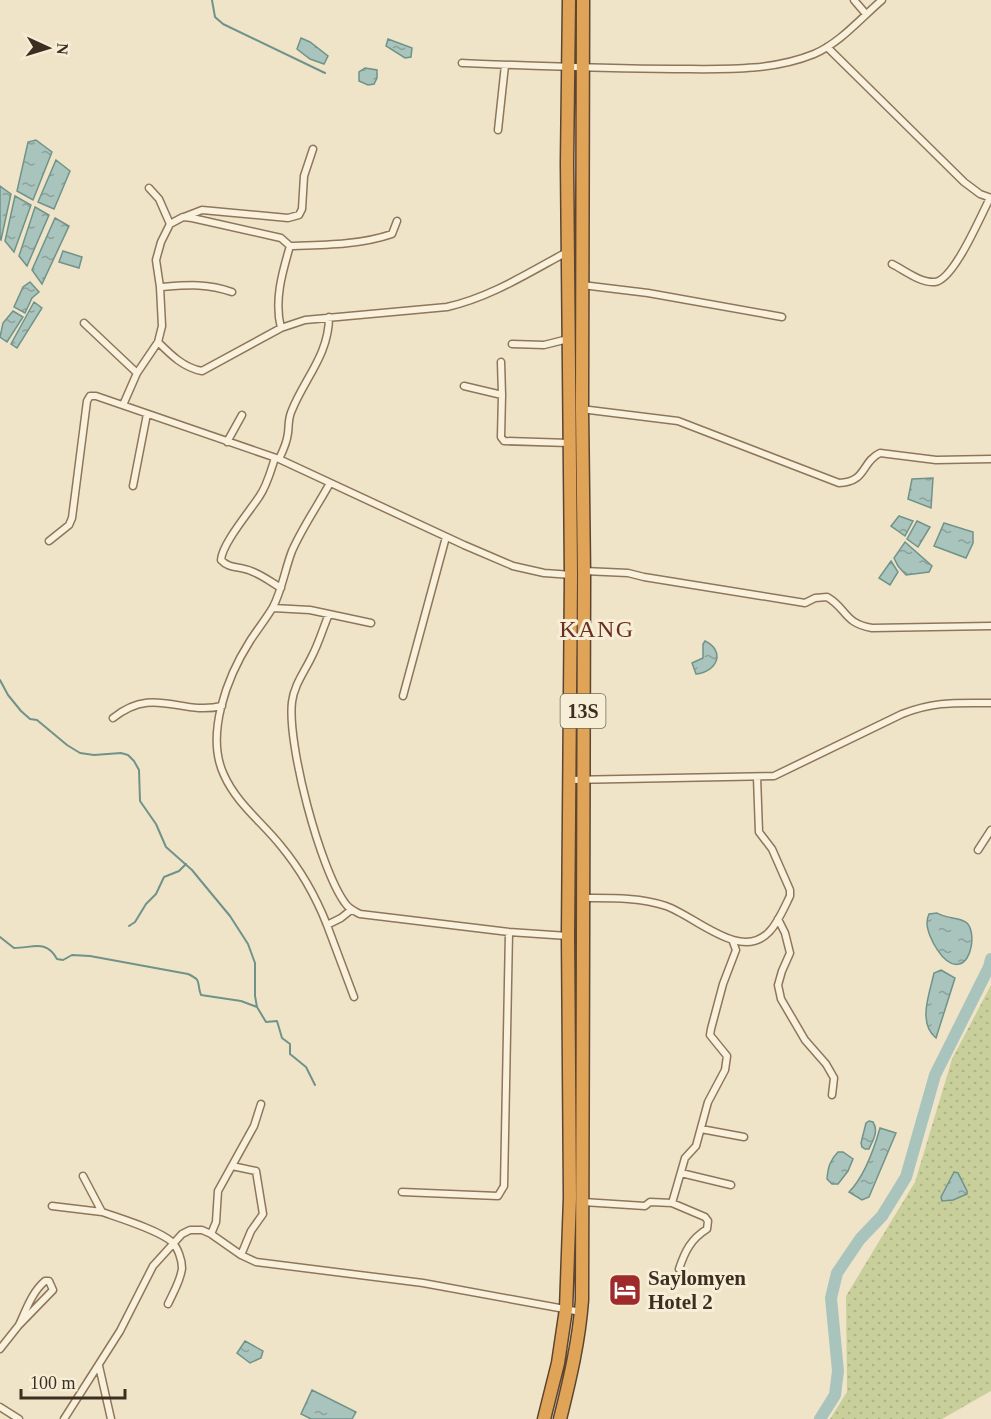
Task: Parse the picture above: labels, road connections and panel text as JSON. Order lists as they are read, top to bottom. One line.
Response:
{"streets":{"highway":["13S"]},"districts":["KANG"],"places":{"hotel":["Saylomyen Hotel 2"]},"scale_bar":"100 m","north":"right"}
